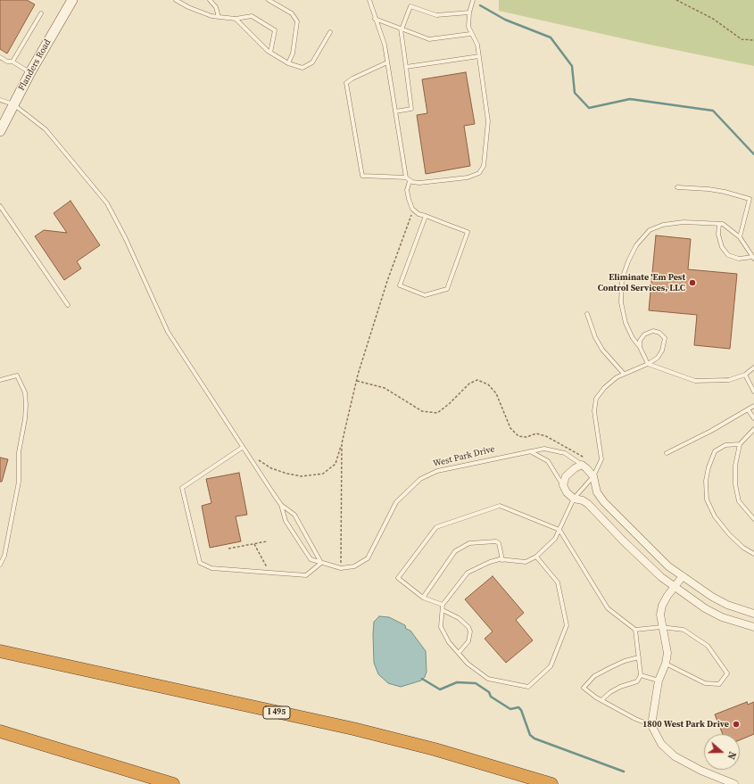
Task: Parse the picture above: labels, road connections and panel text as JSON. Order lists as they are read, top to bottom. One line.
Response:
{"streets":{"highway":["I 495"],"main road":["Flanders Road"],"street":["West Park Drive"]},"crossings":[["Flanders Road","West Park Drive"]],"places":["Eliminate 'Em Pest Control Services, LLC","1800 West Park Drive"],"north":"right"}
